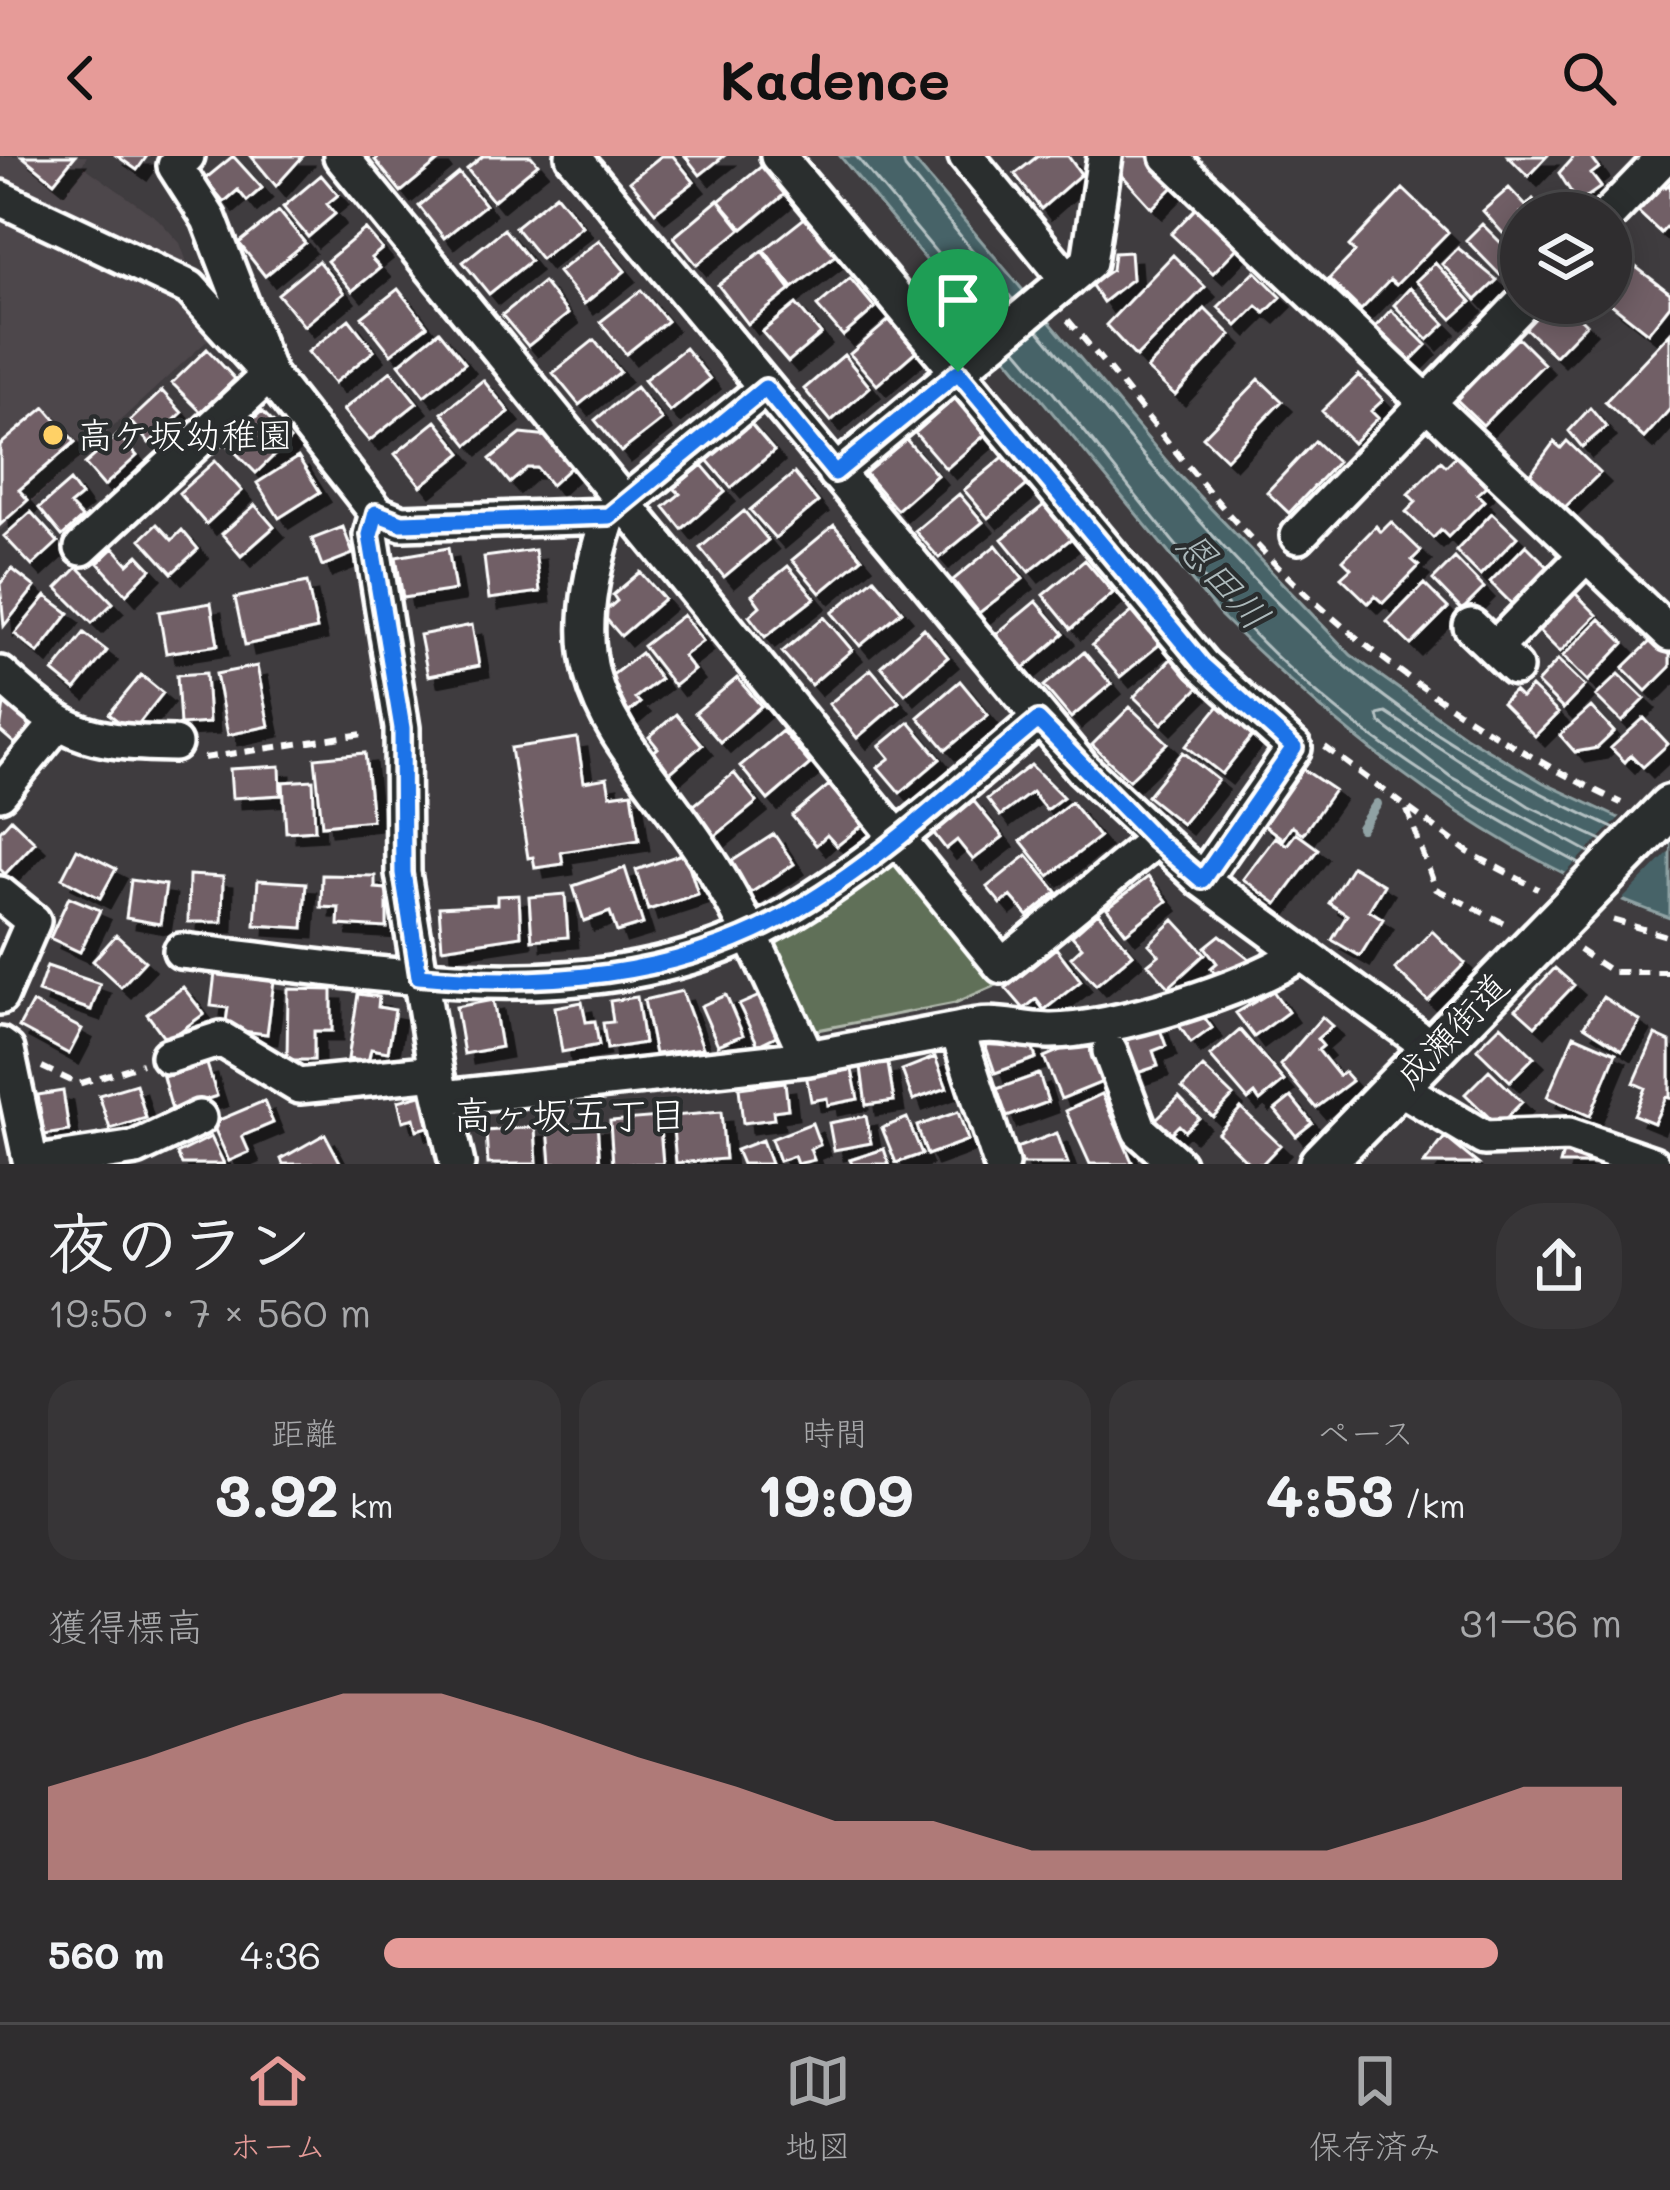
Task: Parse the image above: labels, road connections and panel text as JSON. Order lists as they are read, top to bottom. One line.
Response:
{"streets":{"main road":["成瀬街道"]},"districts":["高ヶ坂五丁目"],"water":["恩田川"],"places":["高ケ坂幼稚園"],"page":{"header":"Kadence","heading":["夜のラン","19:50 · 7 × 560 m"],"stats":[["距離","3.92 km"],["時間","19:09"],["ペース","4:53 /km"]],"chart":["獲得標高","31–36 m"],"list":[{"name":"560 m","note":"4:36"}],"tabs":["ホーム","地図","保存済み"]}}
